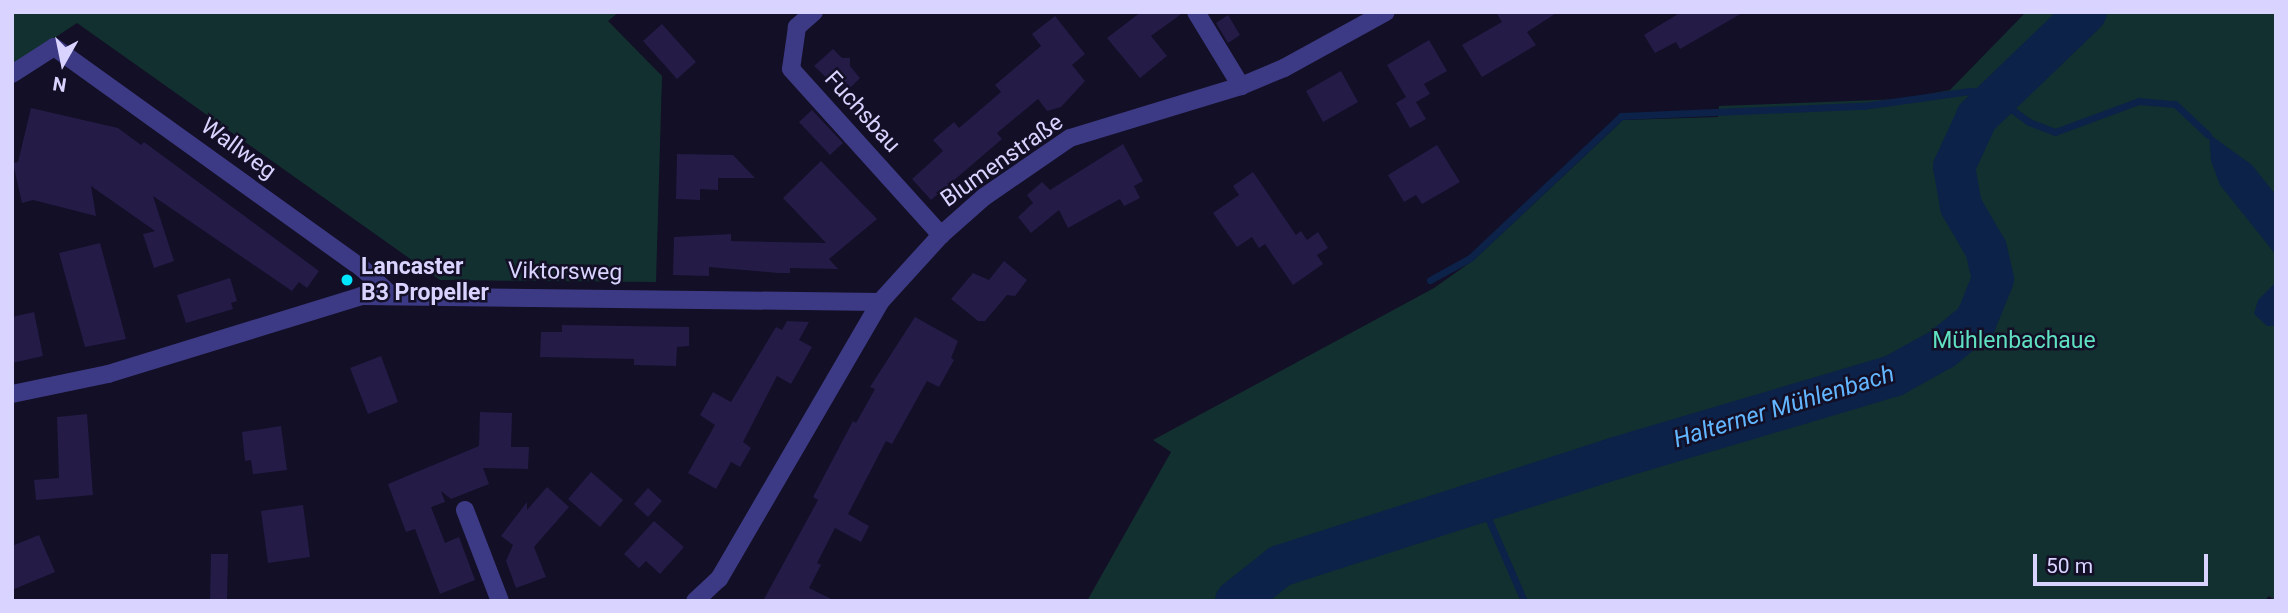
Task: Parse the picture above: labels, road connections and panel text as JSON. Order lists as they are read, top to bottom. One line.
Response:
{"streets":{"street":["Fuchsbau","Wallweg","Blumenstraße","Viktorsweg"]},"crossings":[["Fuchsbau","Blumenstraße"],["Wallweg","Viktorsweg"],["Blumenstraße","Viktorsweg"]],"water":["Halterner Mühlenbach"],"parks":["Mühlenbachaue"],"places":["Lancaster B3 Propeller"],"scale_bar":"50 m","north":"bottom"}
